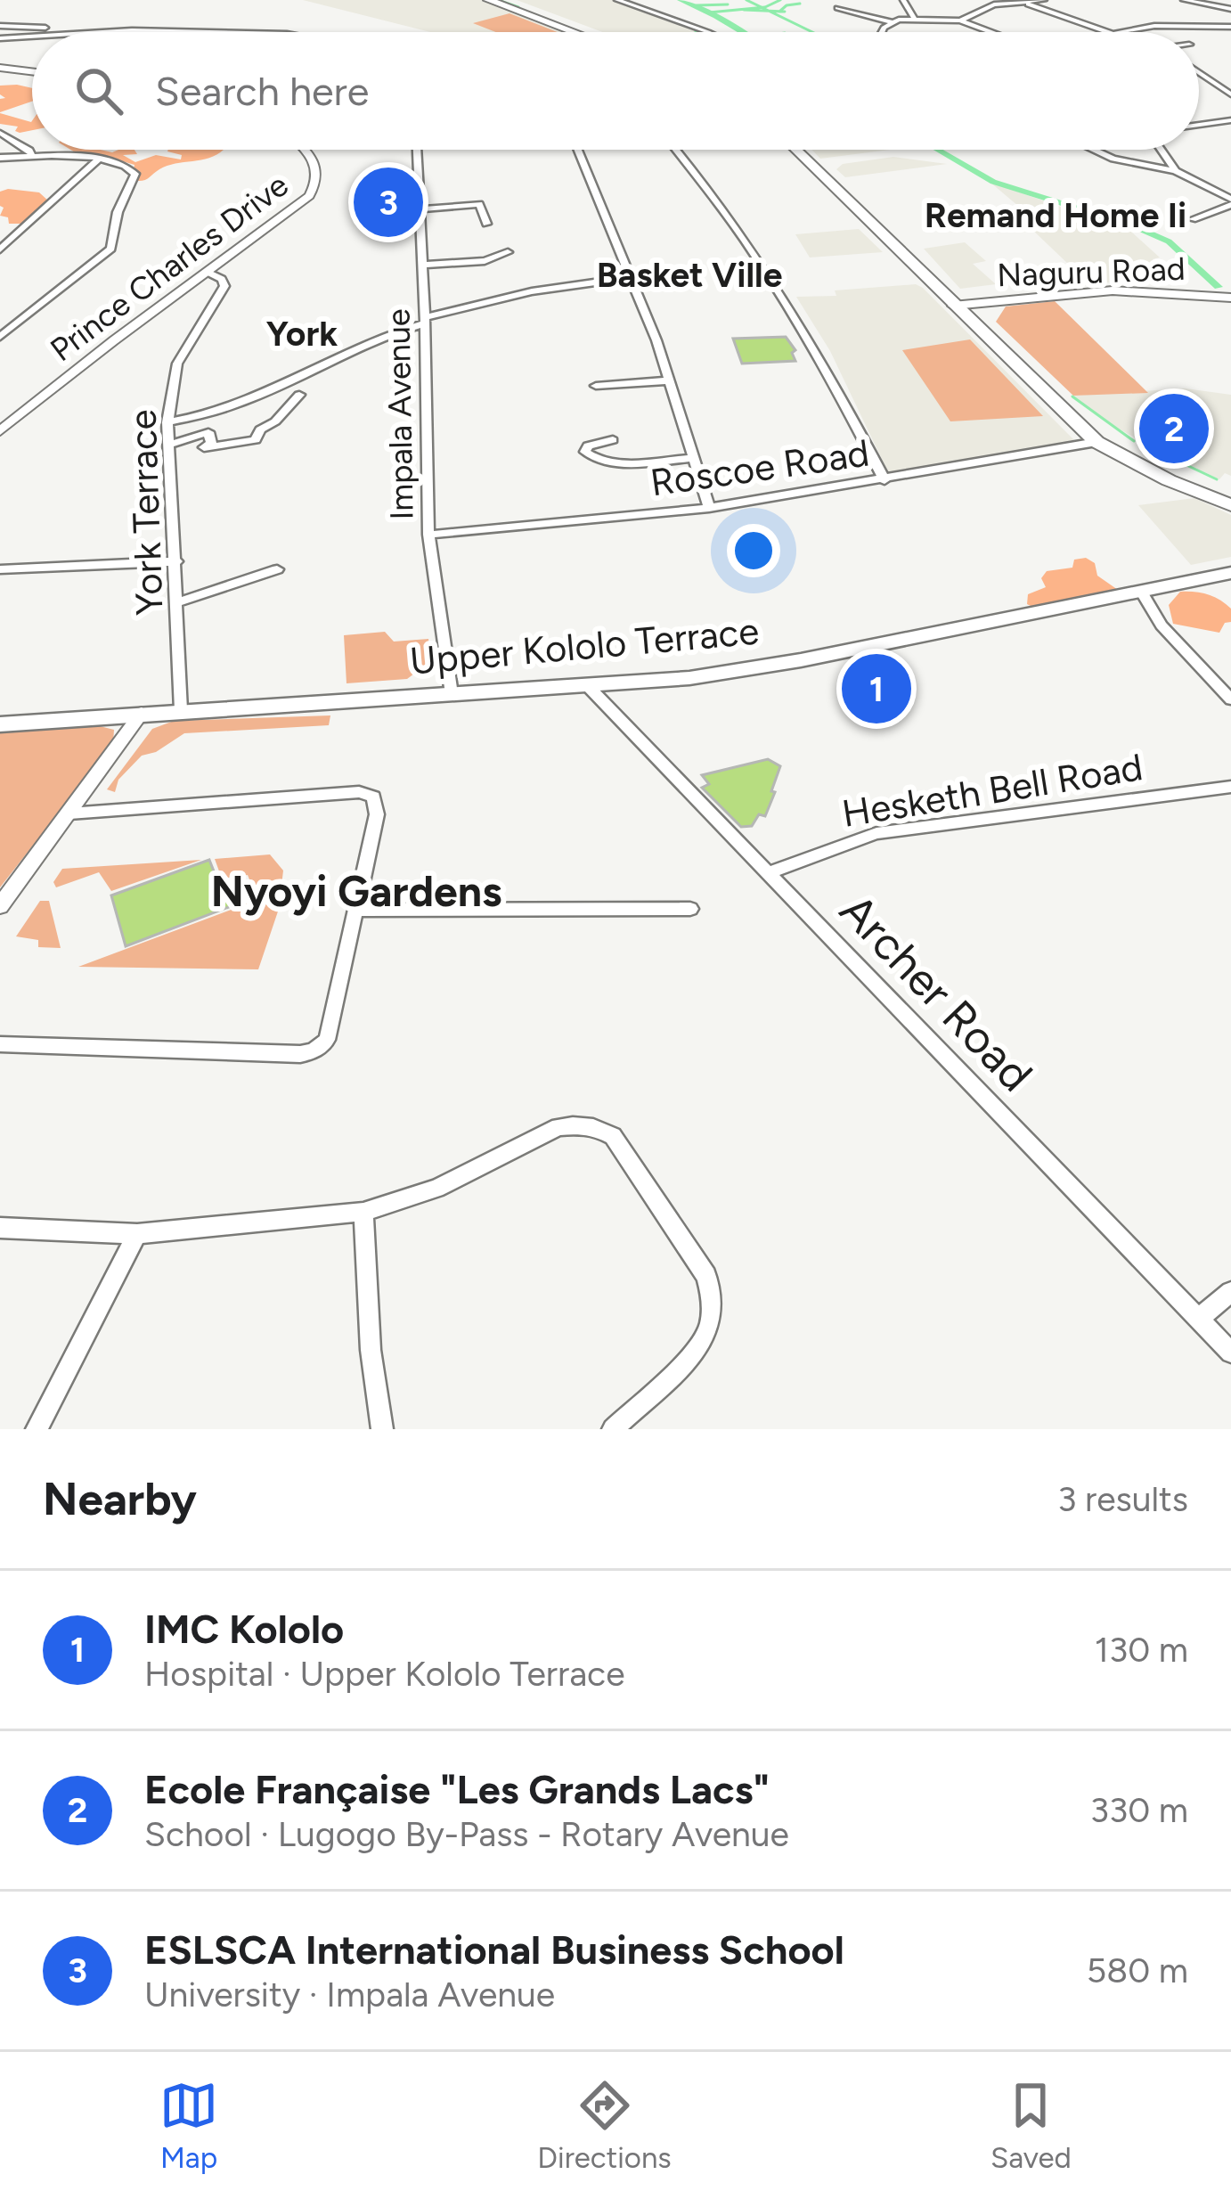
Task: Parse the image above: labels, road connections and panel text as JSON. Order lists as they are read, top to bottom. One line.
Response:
{"streets":{"main road":["Upper Kololo Terrace"],"street":["Prince Charles Drive","Naguru Road","Impala Avenue","Roscoe Road","York Terrace","Hesketh Bell Road","Archer Road"]},"crossings":[["Prince Charles Drive","York Terrace"],["Impala Avenue","Roscoe Road"],["Impala Avenue","Upper Kololo Terrace"],["York Terrace","Upper Kololo Terrace"],["Upper Kololo Terrace","Archer Road"],["Hesketh Bell Road","Archer Road"]],"districts":["Remand Home Ii","Basket Ville","York","Nyoyi Gardens"],"page":{"search":"Search here","pins":["3","2","1"],"heading":["Nearby","3 results"],"list":[{"mark":"1","name":"IMC Kololo","note":"Hospital · Upper Kololo Terrace","value":"130 m"},{"mark":"2","name":"Ecole Française \"Les Grands Lacs\"","note":"School · Lugogo By-Pass - Rotary Avenue","value":"330 m"},{"mark":"3","name":"ESLSCA International Business School","note":"University · Impala Avenue","value":"580 m"}],"nav":["Map","Directions","Saved"]}}
